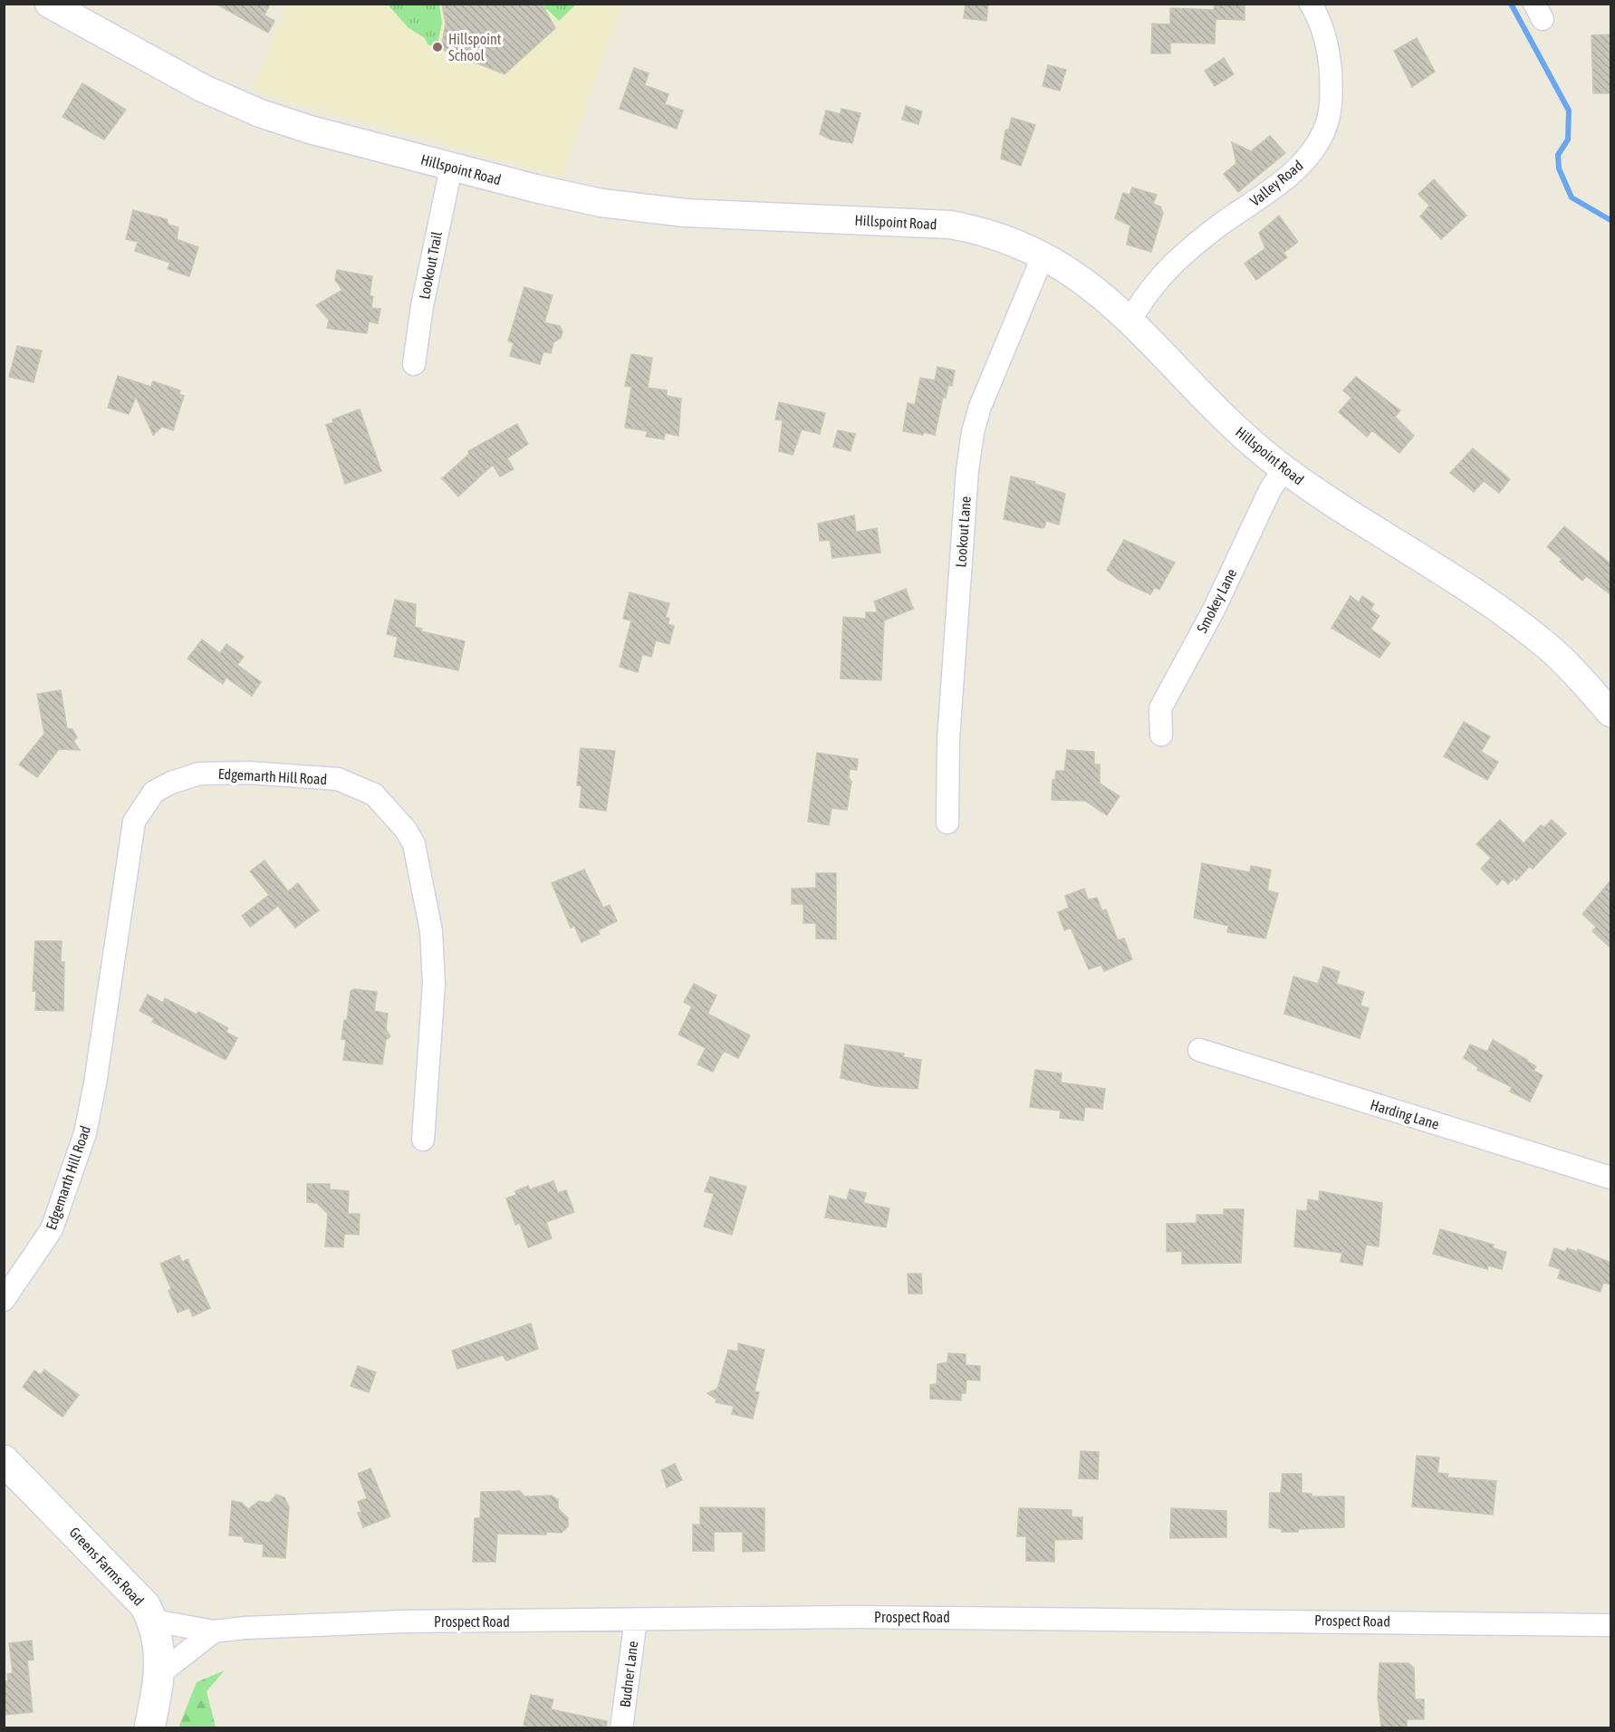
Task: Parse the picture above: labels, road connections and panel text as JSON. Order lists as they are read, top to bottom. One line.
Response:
{"streets":{"main road":["Greens Farms Road"],"street":["Hillspoint Road","Valley Road","Lookout Trail","Lookout Lane","Smokey Lane","Edgemarth Hill Road","Harding Lane","Prospect Road","Budner Lane"]},"crossings":[["Hillspoint Road","Valley Road"],["Hillspoint Road","Lookout Trail"],["Hillspoint Road","Lookout Lane"],["Hillspoint Road","Smokey Lane"],["Greens Farms Road","Prospect Road"],["Prospect Road","Budner Lane"]],"places":["Hillspoint School"]}
